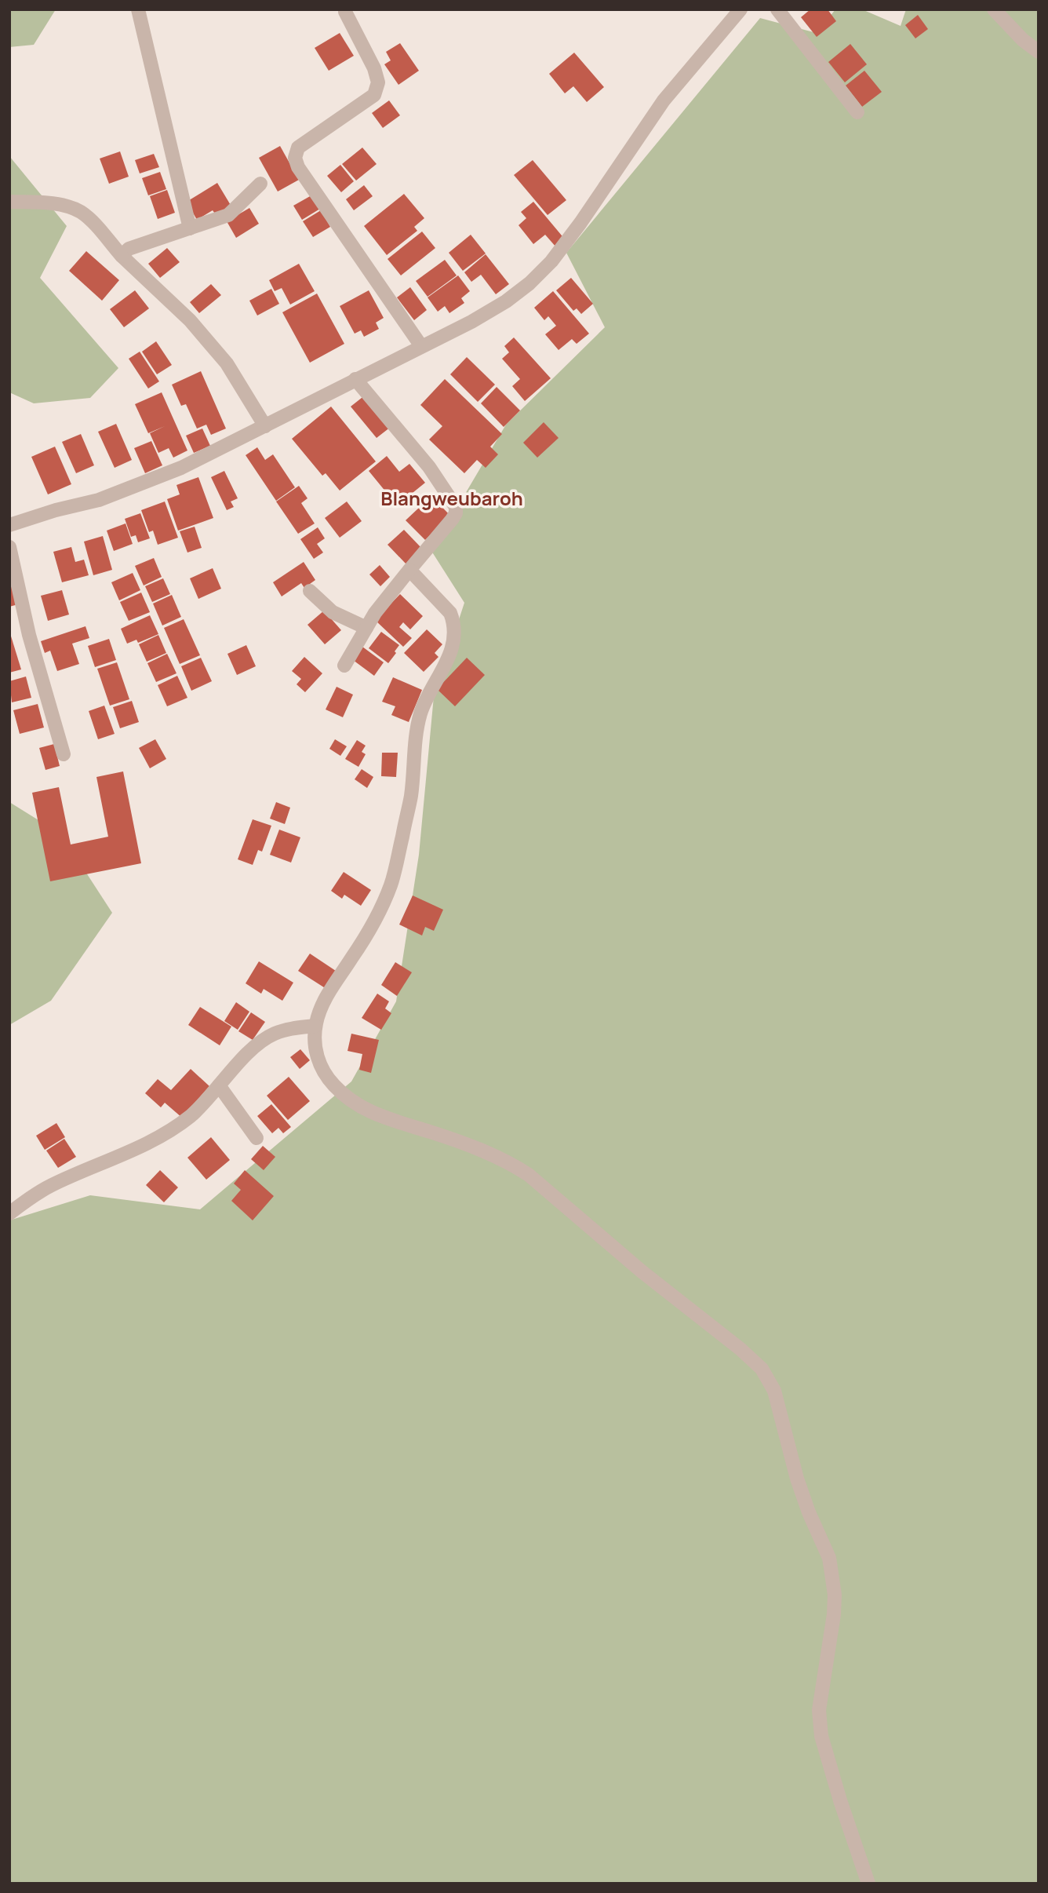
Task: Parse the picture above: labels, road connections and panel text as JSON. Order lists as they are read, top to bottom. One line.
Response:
{"districts":["Blangweubaroh"]}
